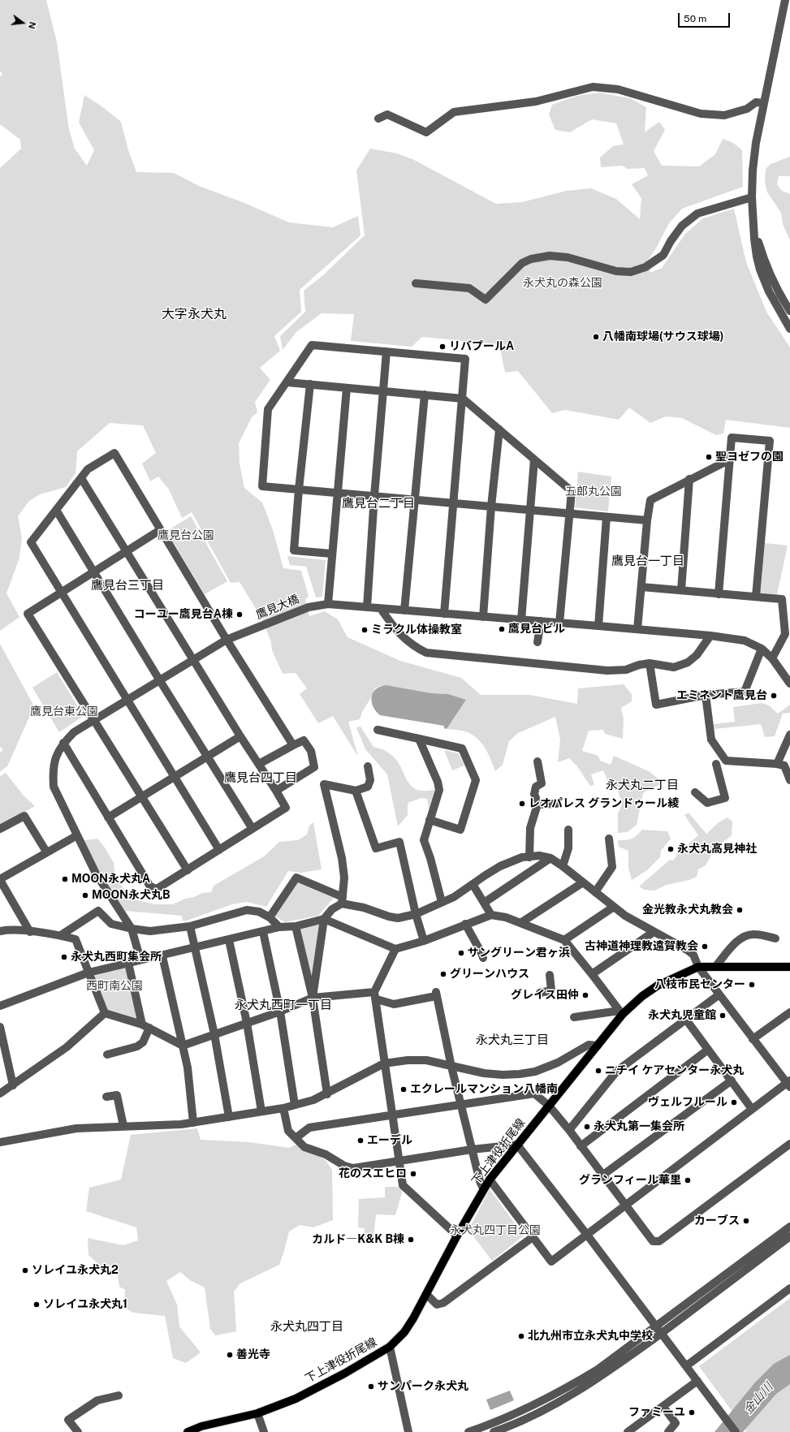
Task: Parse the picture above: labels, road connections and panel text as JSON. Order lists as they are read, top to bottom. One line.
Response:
{"streets":{"main road":["下上津役折尾線"],"street":["鷹見大橋"]},"districts":["大字永犬丸","鷹見台二丁目","鷹見台一丁目","鷹見台三丁目","鷹見台四丁目","永犬丸二丁目","永犬丸西町一丁目","永犬丸三丁目","永犬丸四丁目"],"water":["金山川"],"parks":["永犬丸の森公園","五郎丸公園","鷹見台公園","鷹見台東公園","西町南公園","永犬丸四丁目公園"],"places":["八幡南球場(サウス球場)","リバプールA","聖ヨゼフの園","コーユー鷹見台A棟","鷹見台ビル","ミラクル体操教室","エミネント鷹見台","レオパレス グランドゥール綾","永犬丸高見神社","MOON永犬丸A","MOON永犬丸B","金光教永犬丸教会","古神道神理教遠賀教会","サングリーン君ヶ浜","永犬丸西町集会所","グリーンハウス","八枝市民センター","グレイス田仲","永犬丸児童館","ニチイ ケアセンター永犬丸","エクレールマンション八幡南","ヴェルフルール","永犬丸第一集会所","エーデル","花のスエヒロ","グランフィール華里","カーブス","カルド―K&K B棟","ソレイユ永犬丸2","ソレイユ永犬丸1","北九州市立永犬丸中学校","善光寺","サンパーク永犬丸","ファミーユ"],"scale_bar":"50 m","north":"right"}
